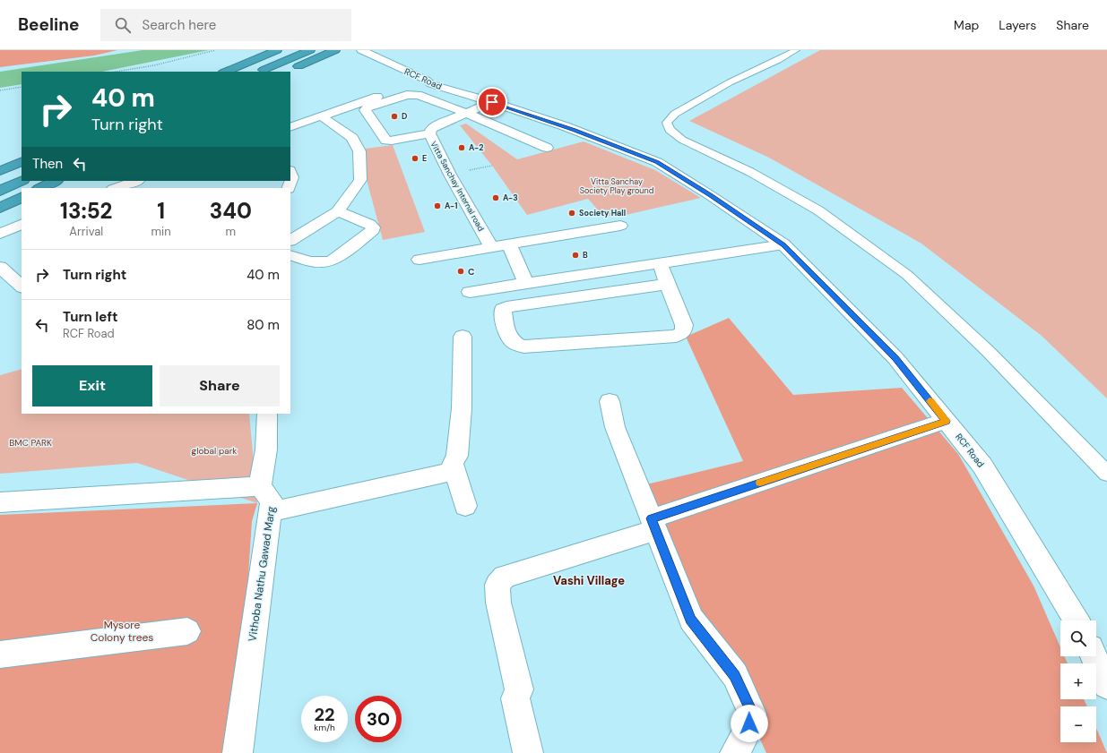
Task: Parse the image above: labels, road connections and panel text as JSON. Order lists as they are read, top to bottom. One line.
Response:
{"streets":{"street":["RCF Road","Vitta Sanchay Internal road","Vithoba Nathu Gawad Marg"]},"crossings":[["RCF Road","Vitta Sanchay Internal road"]],"districts":["Vashi Village"],"parks":["Vitta Sanchay Society Play ground","BMC PARK","global park","Mysore Colony trees"],"places":["D","A-2","E","A-3","A-1","Society Hall","B","C"],"page":{"header":"Beeline","search":"Search here","nav":["Map","Layers","Share"],"turn":["40 m","Turn right"],"then":"Then","eta":["13:52","Arrival","1","min","340","m"],"list":[{"name":"Turn right","value":"40 m"},{"name":"Turn left","note":"RCF Road","value":"80 m"}],"buttons":["Exit","Share"],"map_buttons":["+","−"],"speed":"22 km/h","limit":"30"}}
